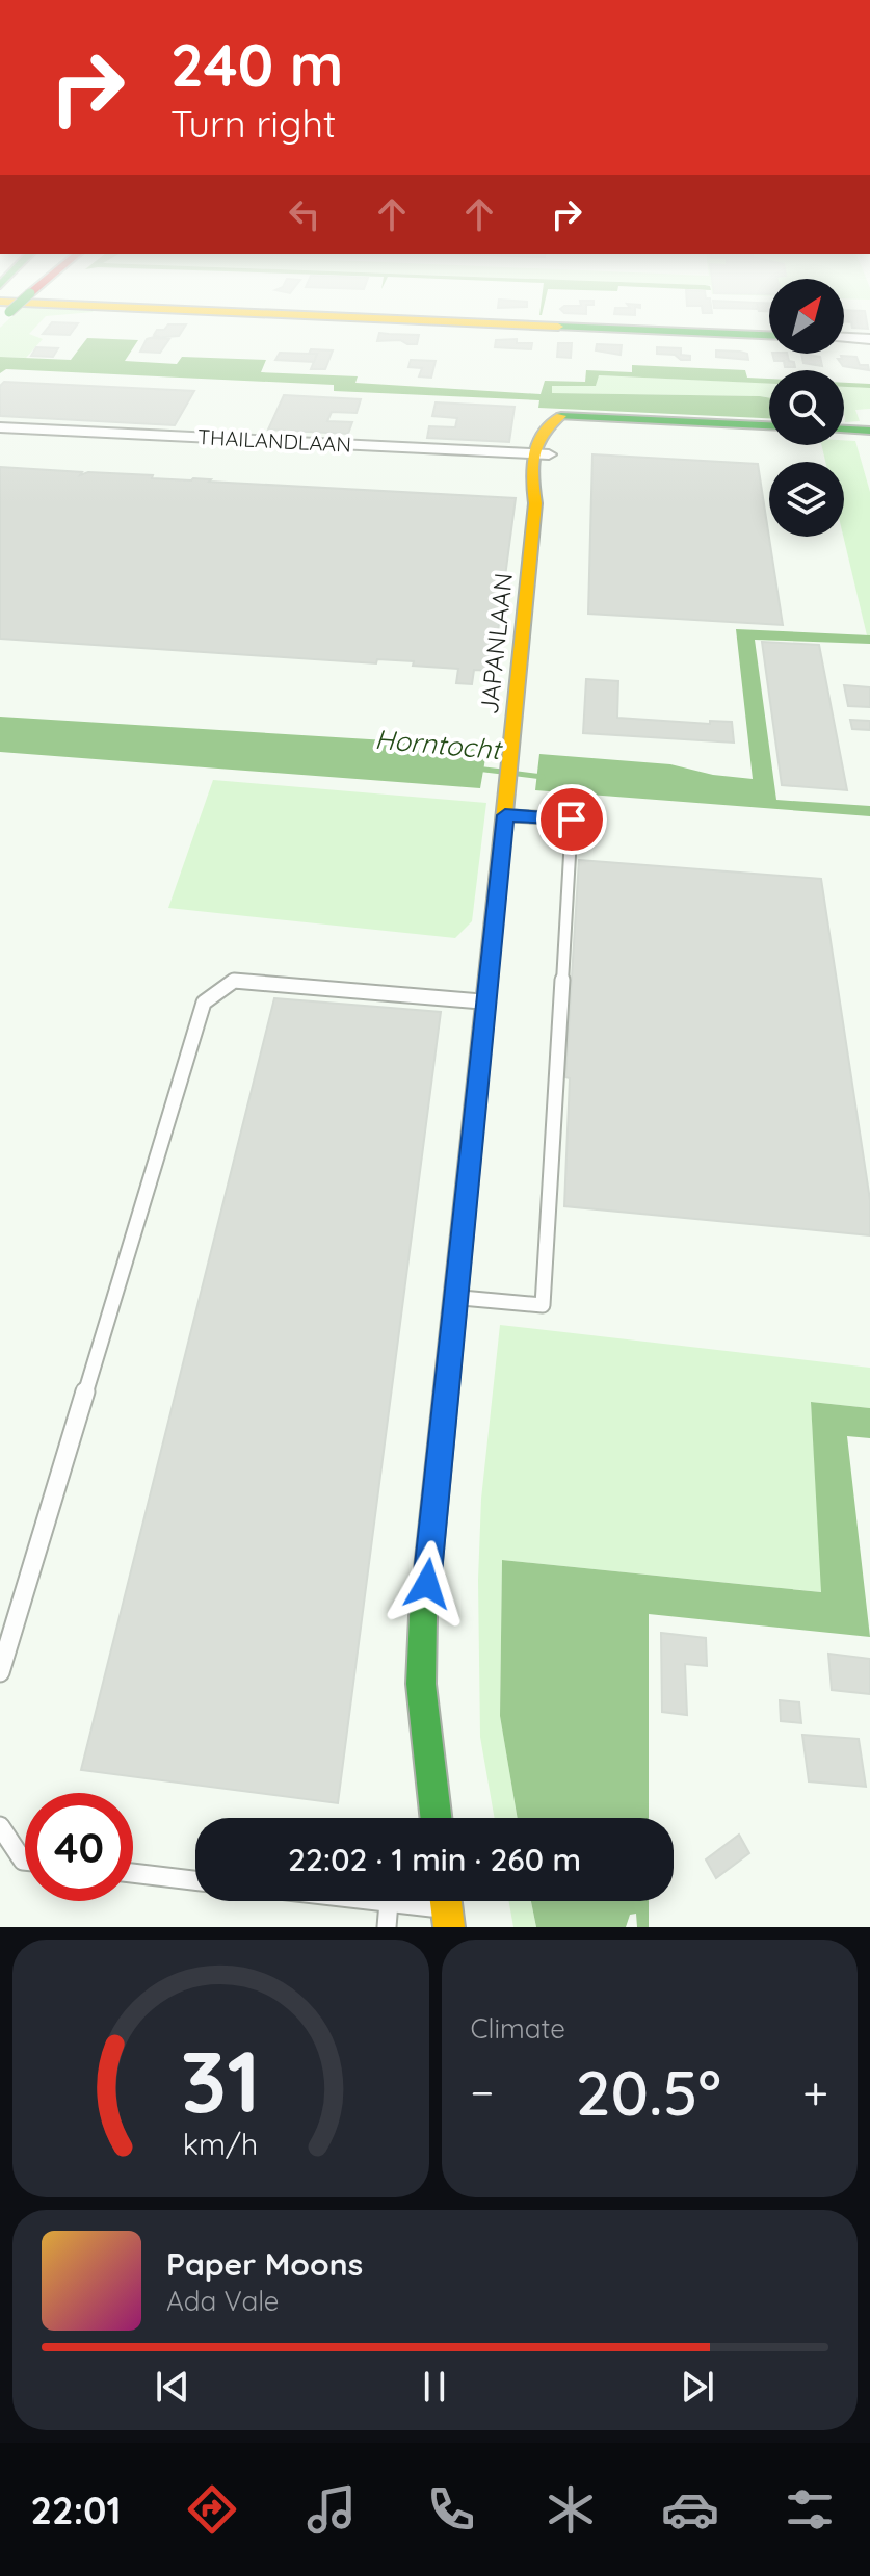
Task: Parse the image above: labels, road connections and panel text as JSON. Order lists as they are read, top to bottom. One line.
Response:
{"streets":{"main road":["JAPANLAAN"],"street":["THAILANDLAAN"]},"crossings":[["THAILANDLAAN","JAPANLAAN"]],"water":["Horntocht"],"north":"top right","page":{"turn":["240 m","Turn right"],"limit":"40","trip":"22:02 · 1 min · 260 m","tile":"Climate","heat":["−","20.5°","+"],"song":["Paper Moons","Ada Vale"],"tabs":"22:01","gauge":["31","km/h"]}}
